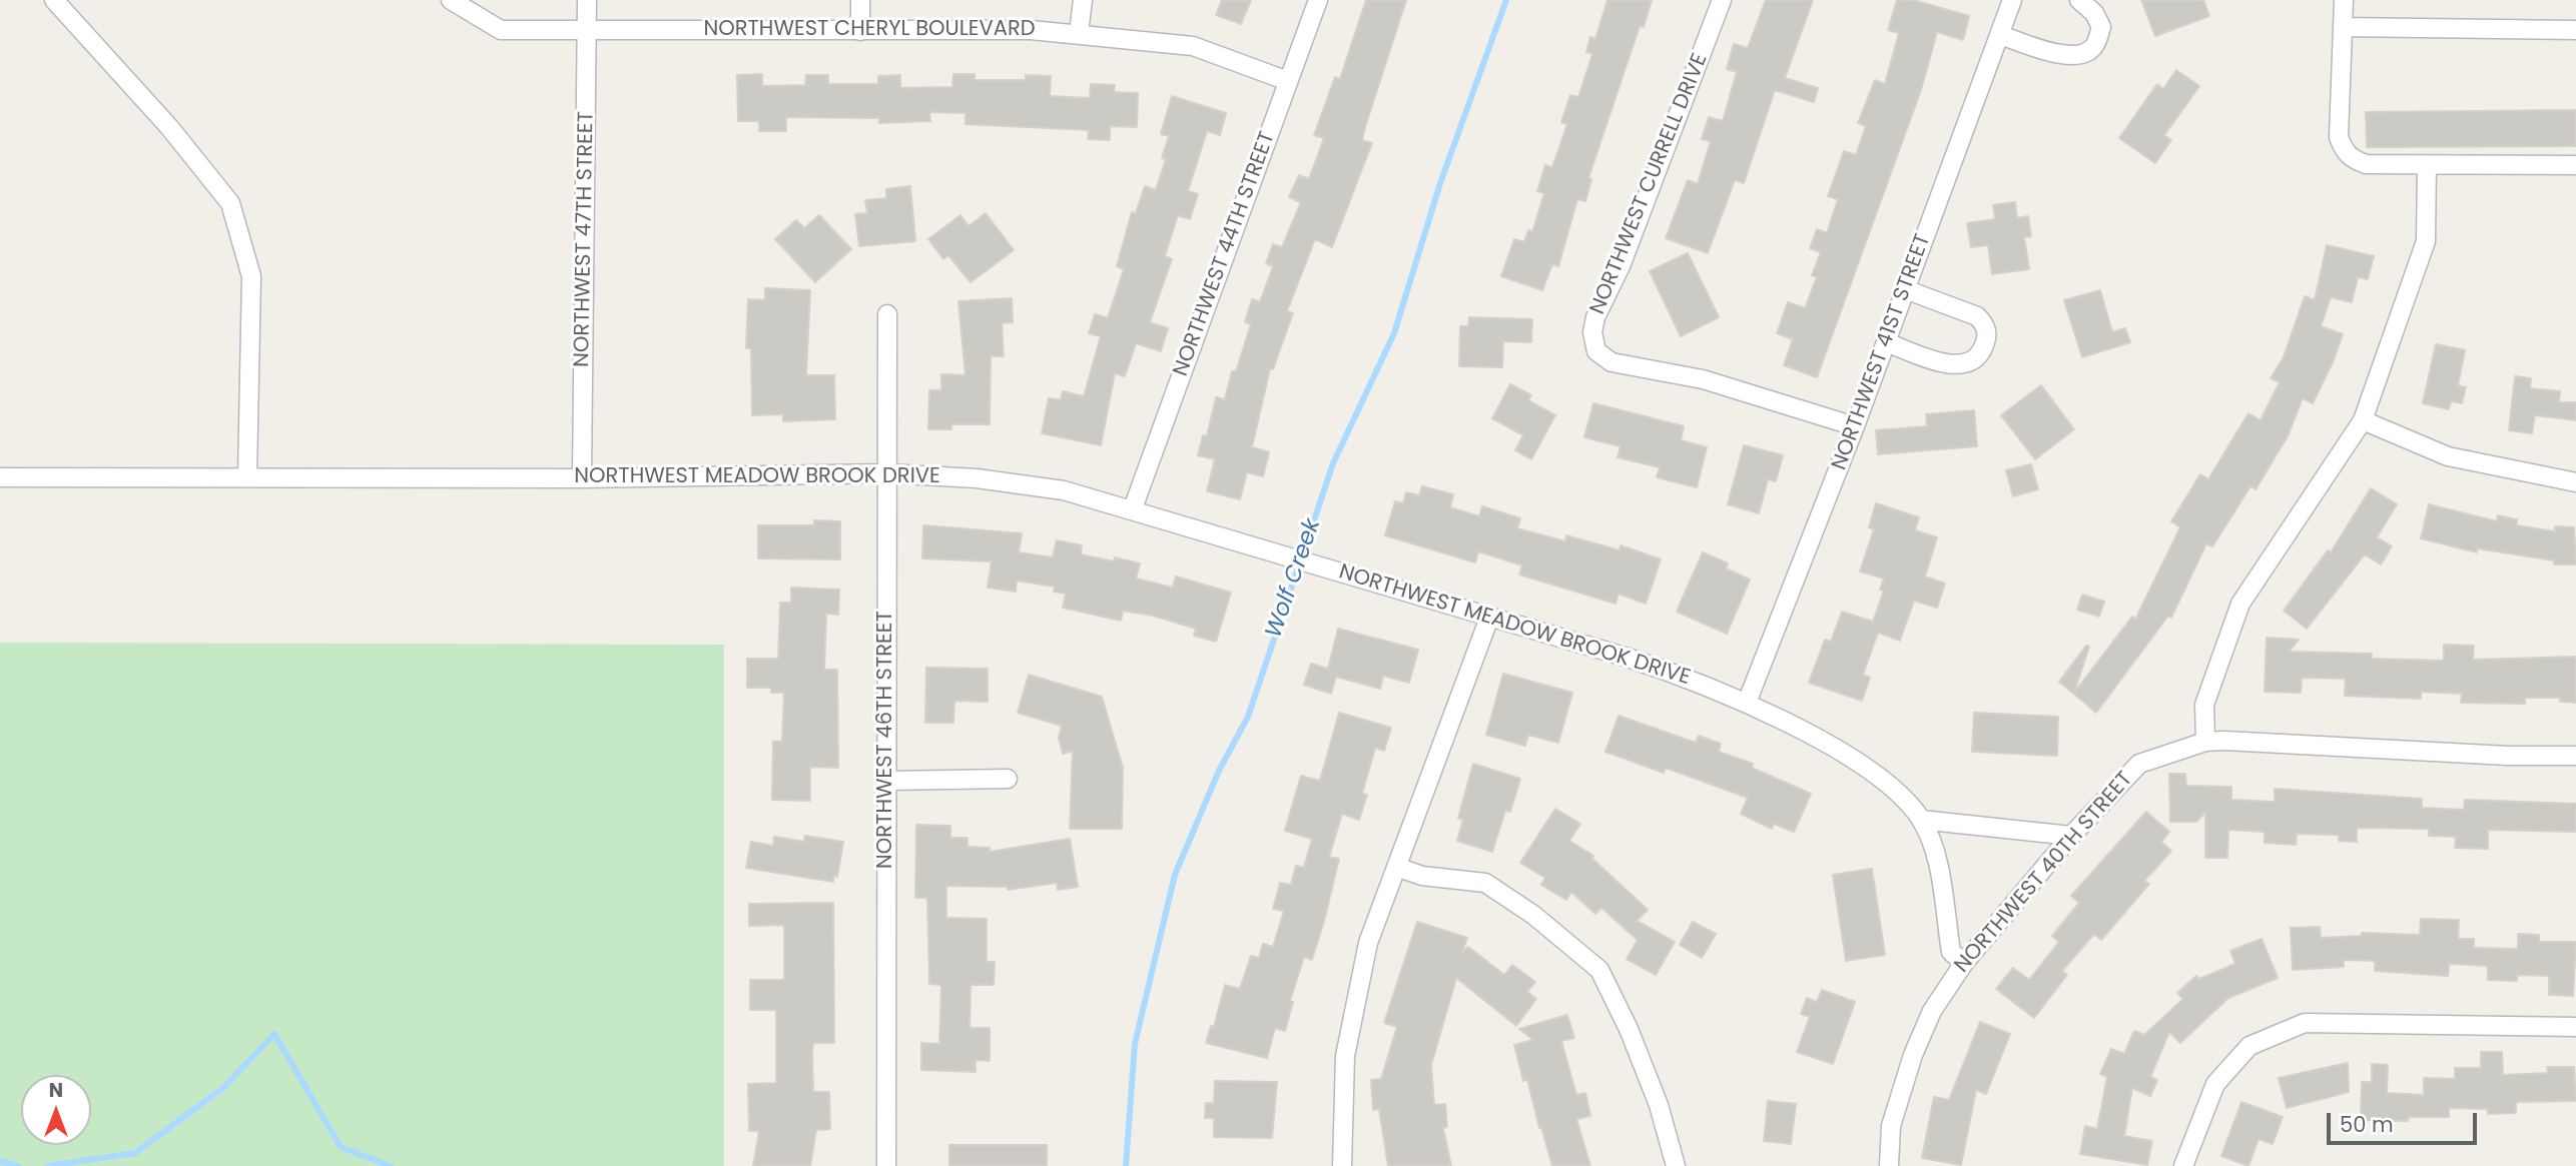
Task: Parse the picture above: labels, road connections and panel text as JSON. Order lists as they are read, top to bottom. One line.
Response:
{"streets":{"street":["NORTHWEST CHERYL BOULEVARD","NORTHWEST CURRELL DRIVE","NORTHWEST 47TH STREET","NORTHWEST 44TH STREET","NORTHWEST 41ST STREET","NORTHWEST MEADOW BROOK DRIVE","NORTHWEST 46TH STREET","NORTHWEST 40TH STREET"]},"crossings":[["NORTHWEST CHERYL BOULEVARD","NORTHWEST 47TH STREET"],["NORTHWEST CHERYL BOULEVARD","NORTHWEST 44TH STREET"],["NORTHWEST CURRELL DRIVE","NORTHWEST 41ST STREET"],["NORTHWEST 47TH STREET","NORTHWEST MEADOW BROOK DRIVE"],["NORTHWEST 44TH STREET","NORTHWEST MEADOW BROOK DRIVE"],["NORTHWEST 41ST STREET","NORTHWEST MEADOW BROOK DRIVE"],["NORTHWEST MEADOW BROOK DRIVE","NORTHWEST 46TH STREET"],["NORTHWEST MEADOW BROOK DRIVE","NORTHWEST 40TH STREET"]],"water":["Wolf Creek"],"scale_bar":"50 m","north":"top"}
